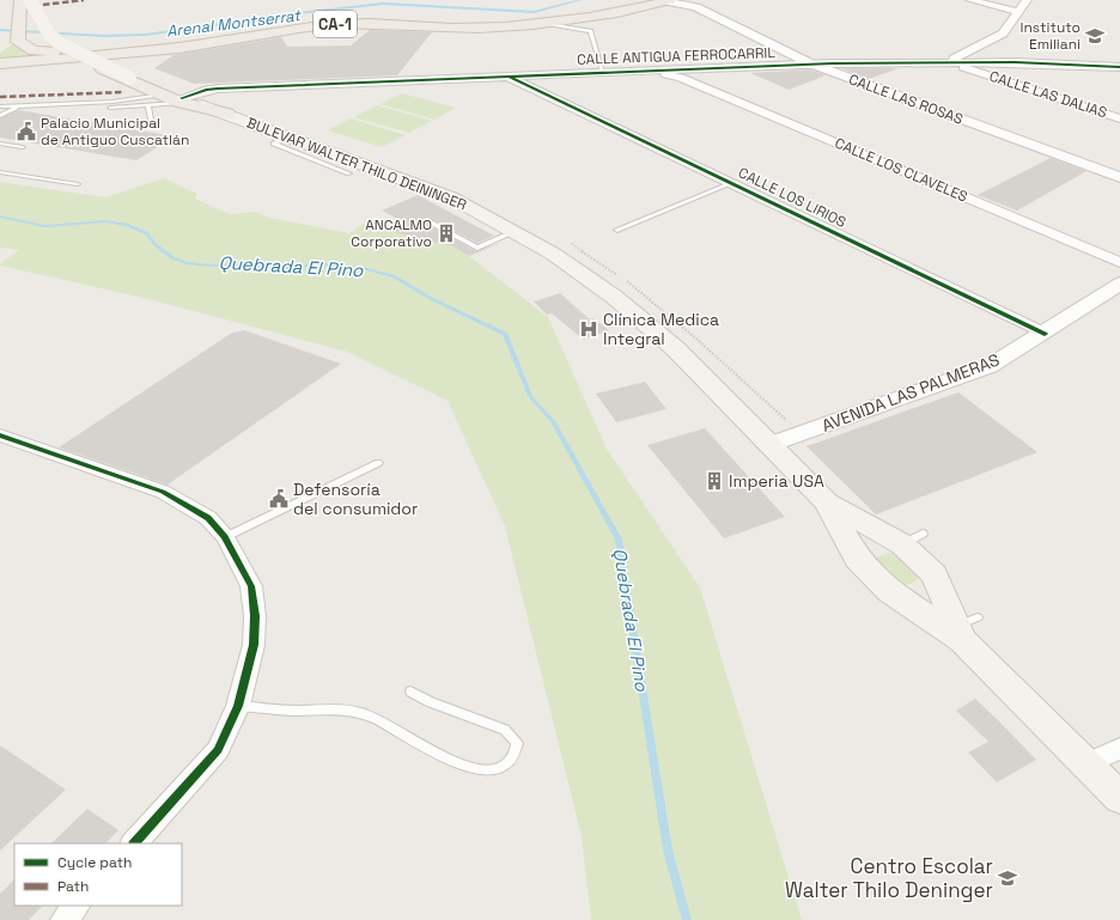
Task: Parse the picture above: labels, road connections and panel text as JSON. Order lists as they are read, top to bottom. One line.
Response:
{"streets":{"main road":["CA-1","BULEVAR WALTER THILO DEININGER"],"street":["CALLE ANTIGUA FERROCARRIL","CALLE LAS DALIAS","CALLE LAS ROSAS","CALLE LOS CLAVELES","CALLE LOS LIRIOS","AVENIDA LAS PALMERAS"]},"crossings":[["CA-1","CALLE LAS ROSAS"],["CALLE ANTIGUA FERROCARRIL","CALLE LAS DALIAS"],["CALLE ANTIGUA FERROCARRIL","CALLE LAS ROSAS"],["CALLE ANTIGUA FERROCARRIL","BULEVAR WALTER THILO DEININGER"],["CALLE ANTIGUA FERROCARRIL","CALLE LOS CLAVELES"],["CALLE ANTIGUA FERROCARRIL","CALLE LOS LIRIOS"],["BULEVAR WALTER THILO DEININGER","AVENIDA LAS PALMERAS"],["CALLE LOS LIRIOS","AVENIDA LAS PALMERAS"]],"water":["Arenal Montserrat","Quebrada El Pino"],"places":{"school or university":["Instituto Emiliani","Centro Escolar Walter Thilo Deninger"],"public building":["Palacio Municipal de Antiguo Cuscatlán","Defensoría del consumidor"],"building":["ANCALMO Corporativo","Imperia USA"],"hospital":["Clínica Medica Integral"]},"legend":["Cycle path","Path"]}
